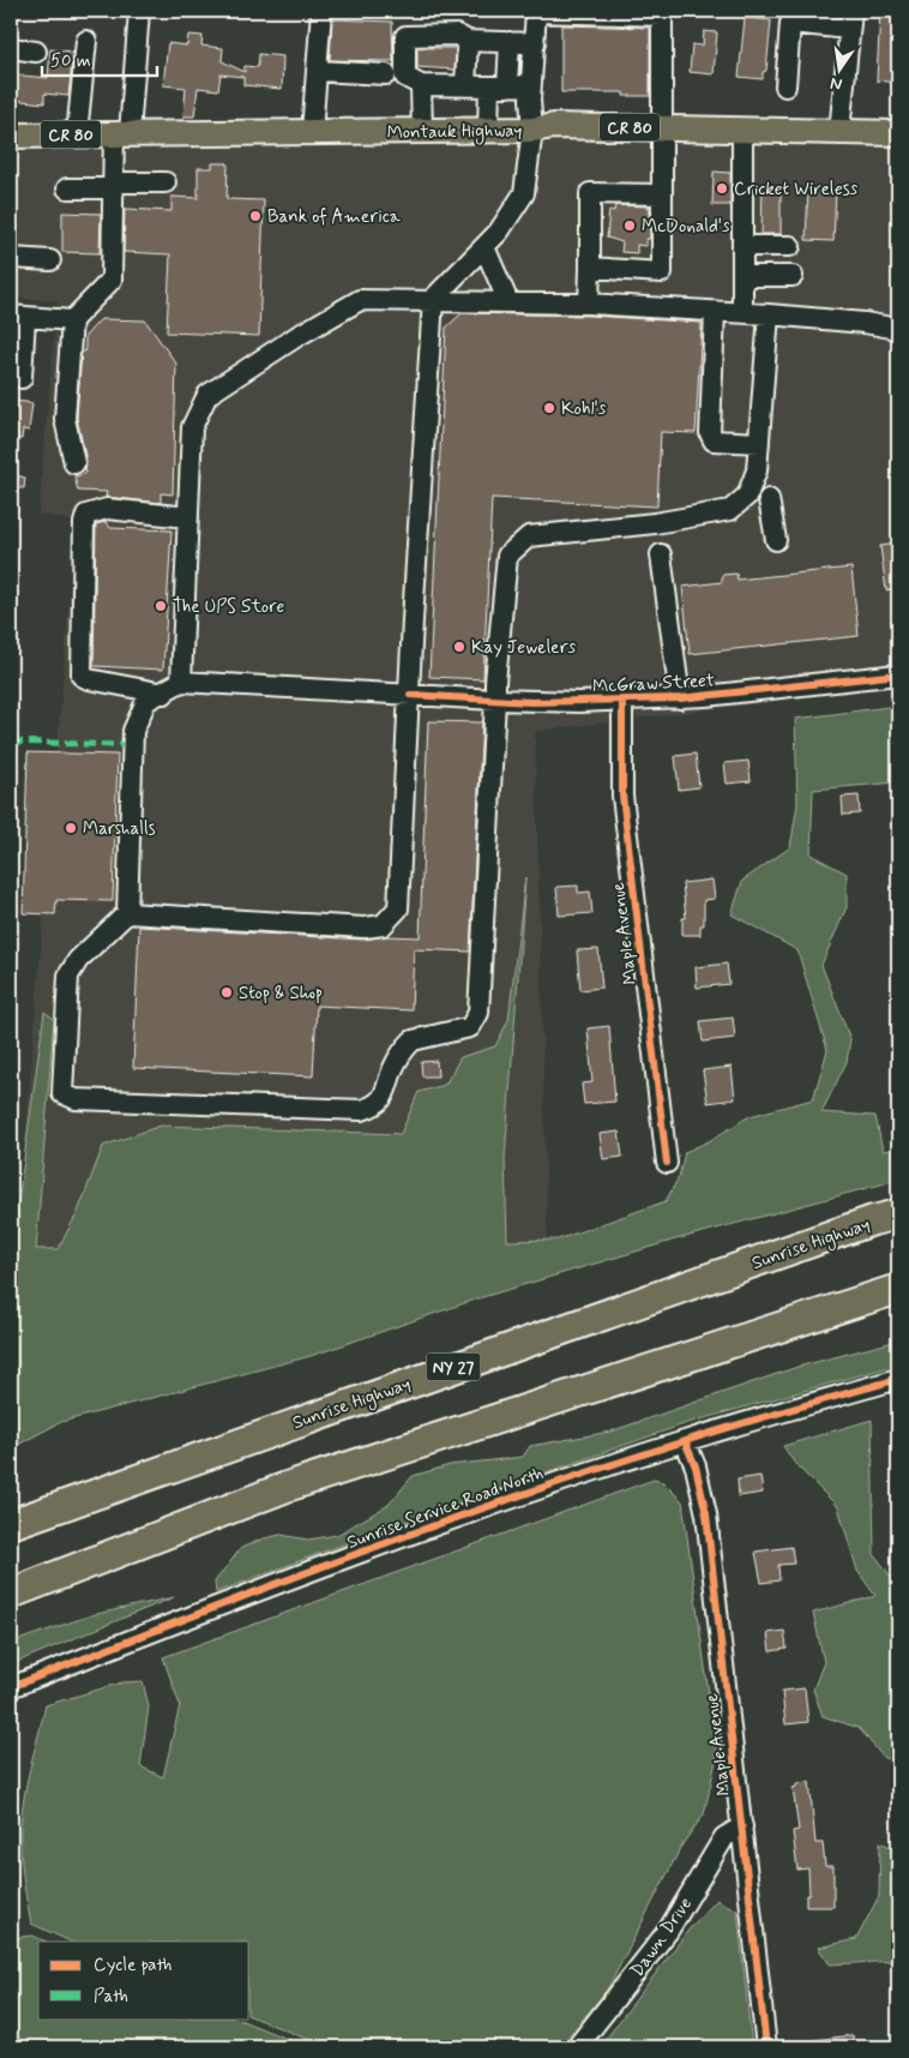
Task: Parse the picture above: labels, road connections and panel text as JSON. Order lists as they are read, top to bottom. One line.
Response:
{"streets":{"highway":["Sunrise Highway","NY 27"],"main road":["CR 80","Montauk Highway"],"street":["McGraw Street","Maple Avenue","Sunrise Service Road North","Dawn Drive"]},"crossings":[["McGraw Street","Maple Avenue"],["Maple Avenue","Sunrise Service Road North"],["Maple Avenue","Dawn Drive"]],"places":["Cricket Wireless","Bank of America","McDonald's","Kohl's","The UPS Store","Kay Jewelers","Marshalls","Stop & Shop"],"legend":["Cycle path","Path"],"scale_bar":"50 m","north":"bottom"}
